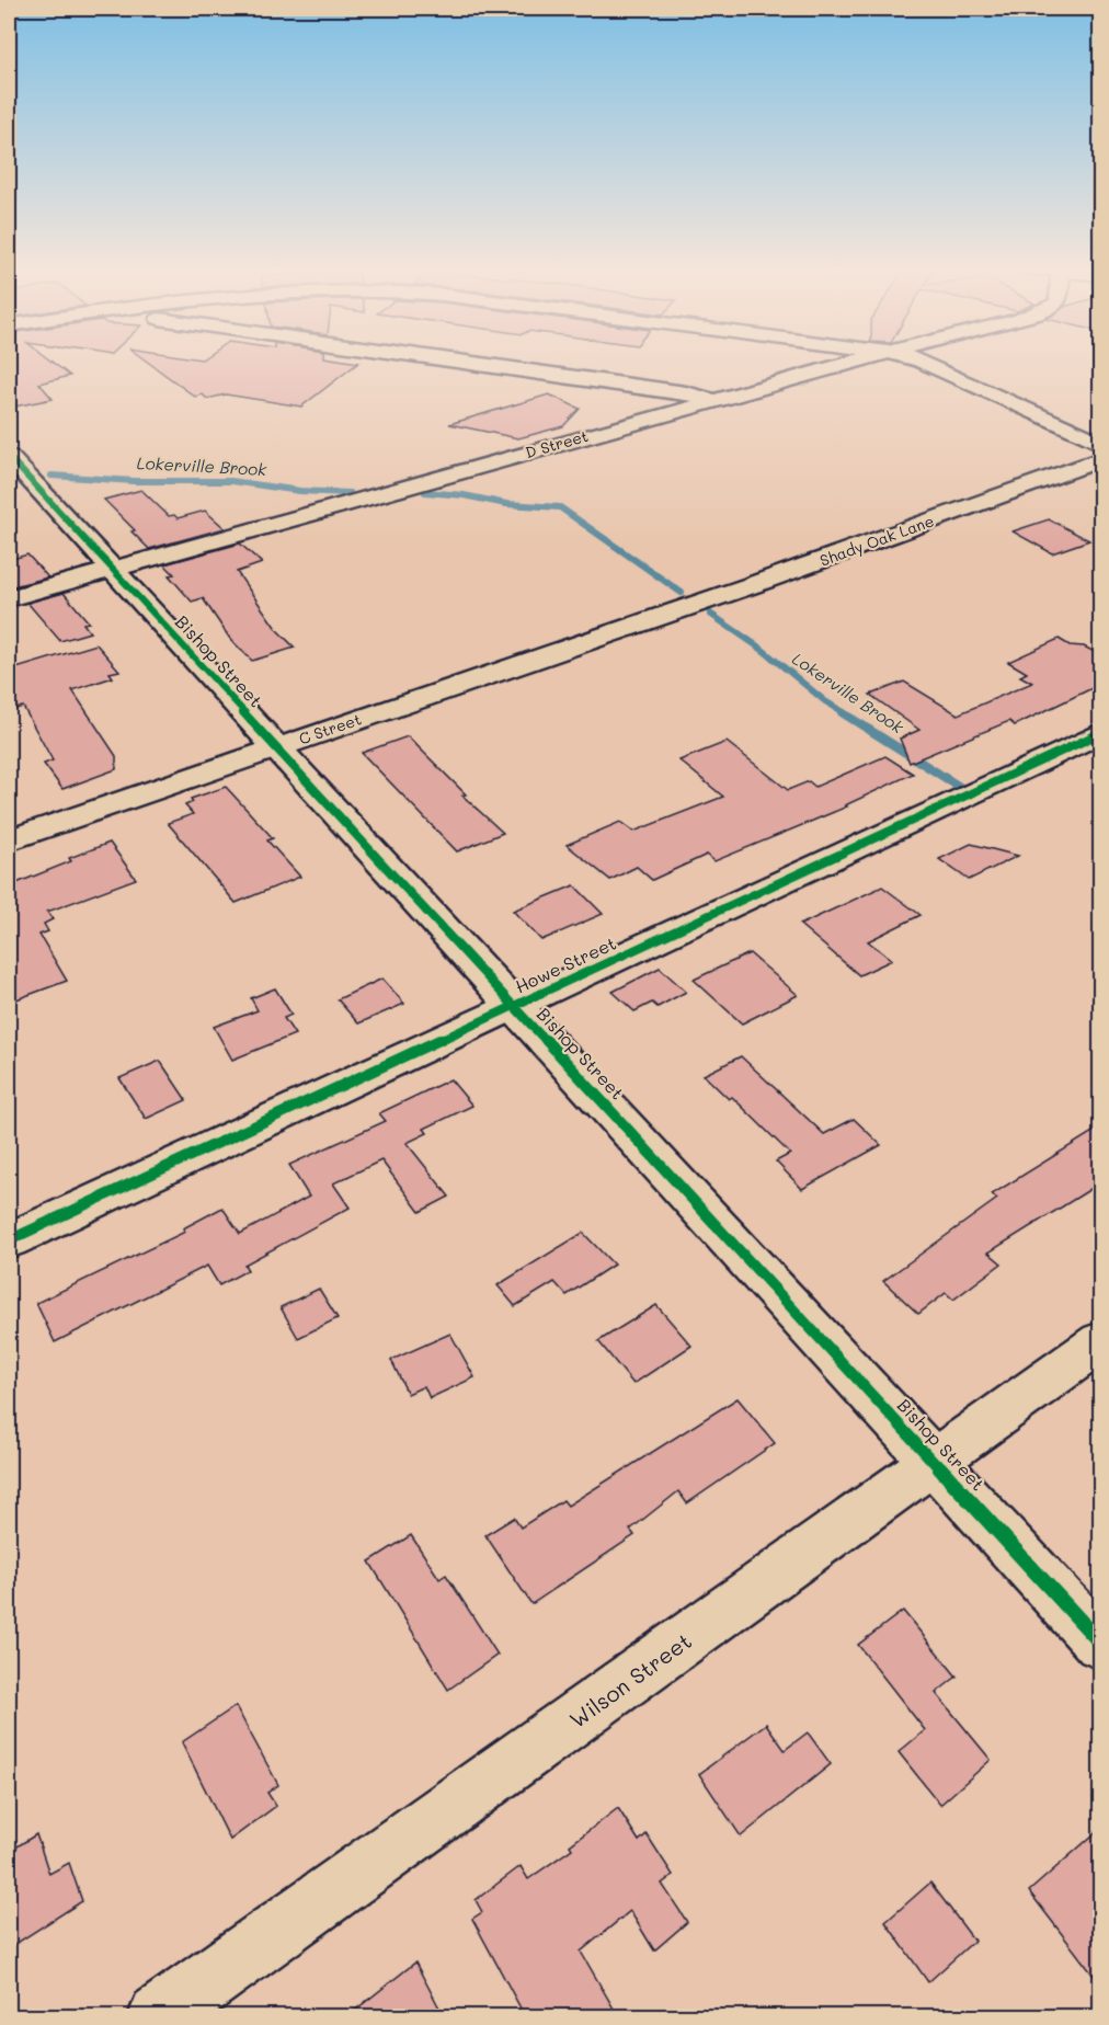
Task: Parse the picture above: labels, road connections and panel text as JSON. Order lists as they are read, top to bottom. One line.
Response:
{"streets":{"street":["D Street","Shady Oak Lane","Bishop Street","C Street","Howe Street","Wilson Street"]},"crossings":[["D Street","Bishop Street"],["Shady Oak Lane","C Street"],["Bishop Street","C Street"],["Bishop Street","Howe Street"],["Bishop Street","Wilson Street"]],"water":["Lokerville Brook"]}
